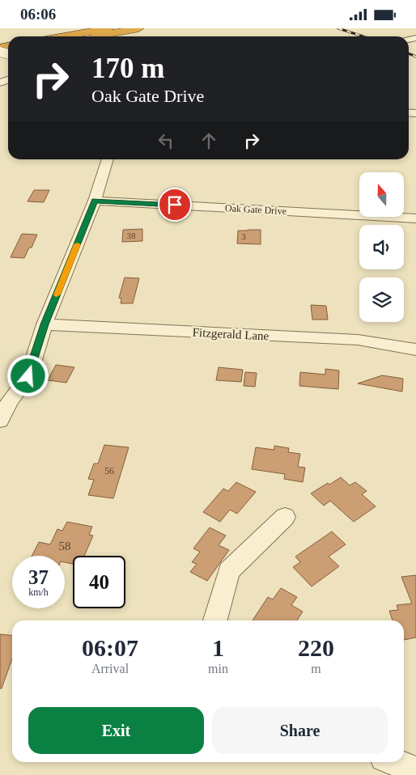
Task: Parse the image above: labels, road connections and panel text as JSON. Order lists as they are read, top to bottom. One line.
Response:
{"streets":{"street":["Oak Gate Drive","Fitzgerald Lane"]},"house_numbers":["38","3","56","58"],"north":"top","page":{"status":"06:06","turn":["170 m","Oak Gate Drive"],"speed":"37 km/h","limit":"40","eta":["06:07","Arrival","1","min","220","m"],"buttons":["Exit","Share"]}}
